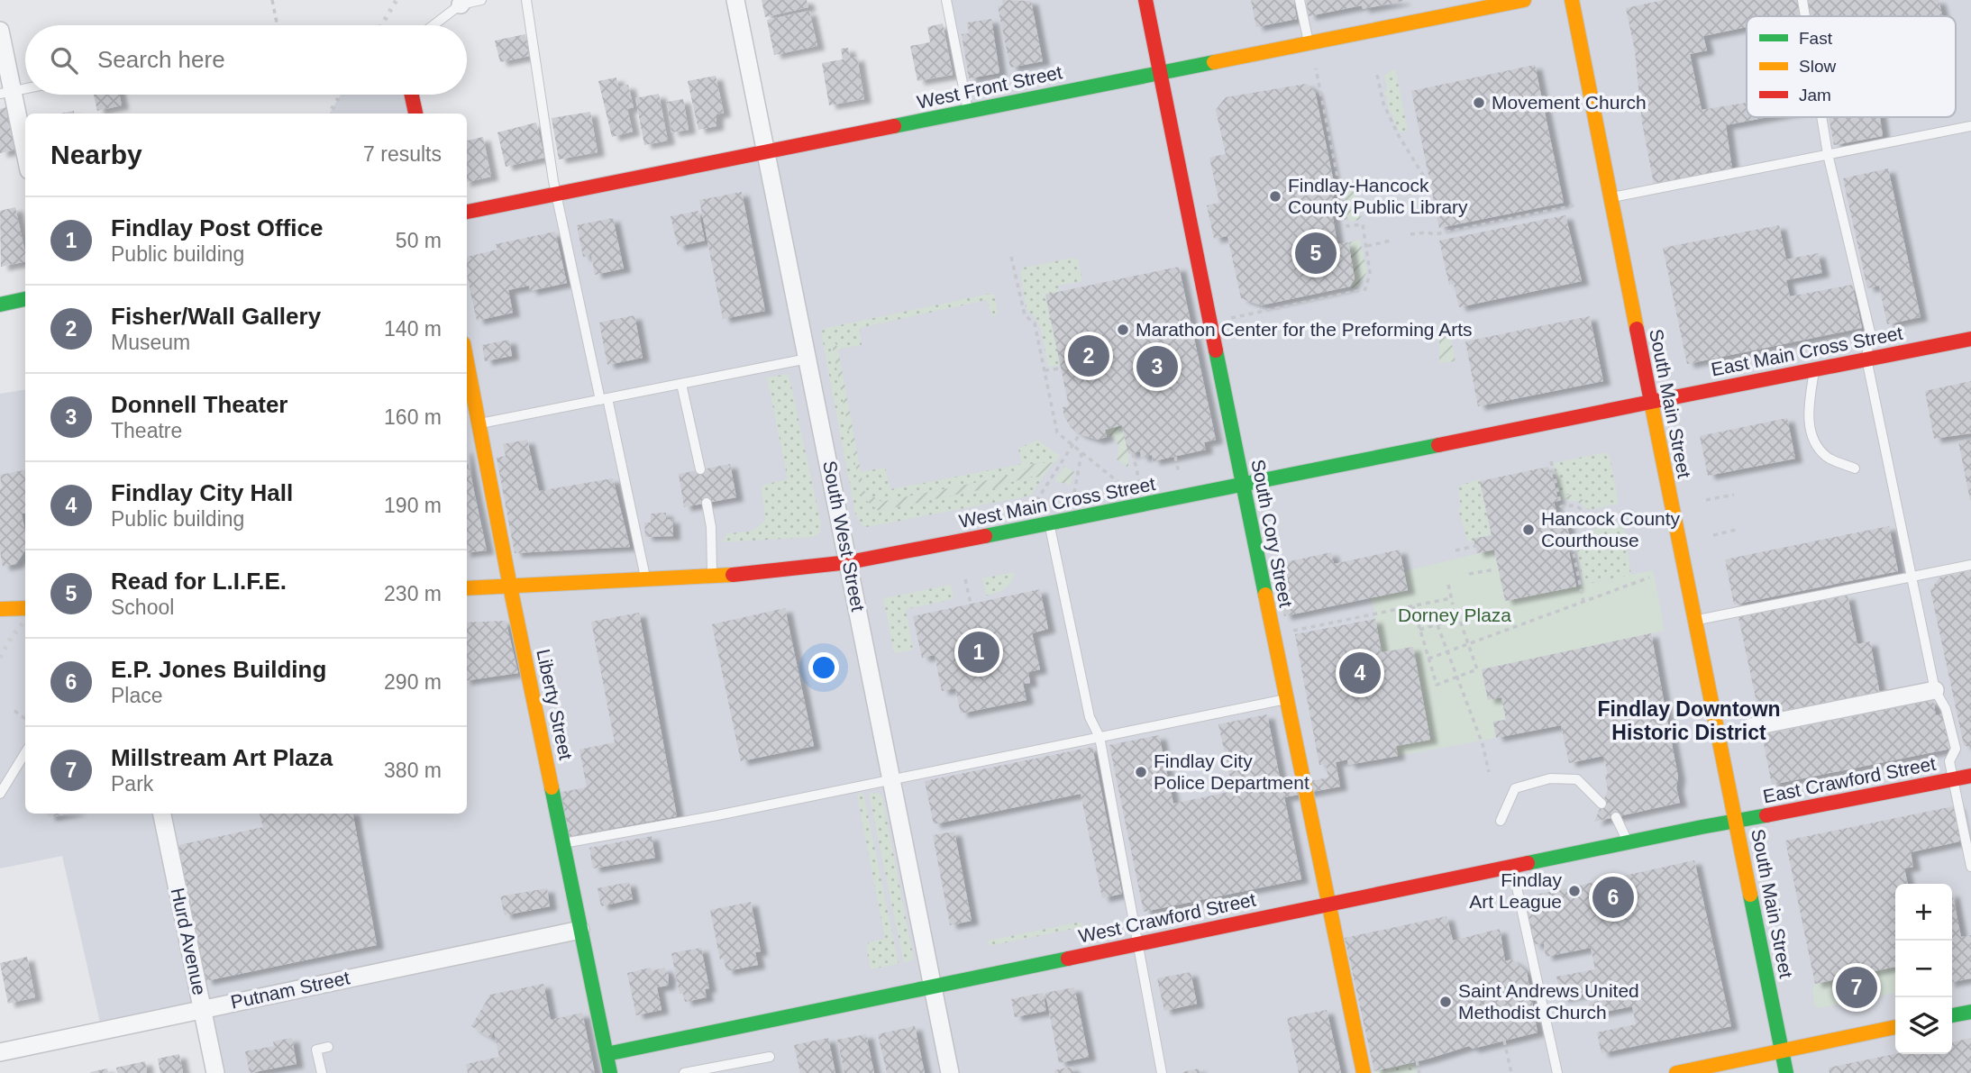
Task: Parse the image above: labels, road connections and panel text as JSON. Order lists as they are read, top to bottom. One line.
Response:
{"streets":{"main road":["West Front Street","East Main Cross Street","South Main Street","West Main Cross Street","South Cory Street","Liberty Street","East Crawford Street","West Crawford Street"],"street":["South West Street","Hurd Avenue","Putnam Street"]},"crossings":[["West Front Street","South Cory Street"],["West Front Street","South West Street"],["East Main Cross Street","South Main Street"],["East Main Cross Street","West Main Cross Street"],["South Main Street","West Main Cross Street"],["South Main Street","East Crawford Street"],["South Main Street","West Crawford Street"],["West Main Cross Street","South Cory Street"],["West Main Cross Street","South West Street"],["West Main Cross Street","Liberty Street"],["South Cory Street","West Crawford Street"],["South West Street","West Crawford Street"],["Liberty Street","West Crawford Street"],["Liberty Street","Putnam Street"],["East Crawford Street","West Crawford Street"],["Hurd Avenue","Putnam Street"]],"districts":["Findlay Downtown Historic District"],"parks":["Dorney Plaza"],"places":["Movement Church","Findlay-Hancock County Public Library","Marathon Center for the Preforming Arts","Hancock County Courthouse","Findlay City Police Department","Findlay Art League","Saint Andrews United Methodist Church"],"legend":["Fast","Slow","Jam"],"page":{"search":"Search here","heading":["Nearby","7 results"],"list":[{"mark":"1","name":"Findlay Post Office","note":"Public building","value":"50 m"},{"mark":"2","name":"Fisher/Wall Gallery","note":"Museum","value":"140 m"},{"mark":"3","name":"Donnell Theater","note":"Theatre","value":"160 m"},{"mark":"4","name":"Findlay City Hall","note":"Public building","value":"190 m"},{"mark":"5","name":"Read for L.I.F.E.","note":"School","value":"230 m"},{"mark":"6","name":"E.P. Jones Building","note":"Place","value":"290 m"},{"mark":"7","name":"Millstream Art Plaza","note":"Park","value":"380 m"}],"pins":["5","2","3","1","4","6","7"],"map_buttons":["+","−"]}}
